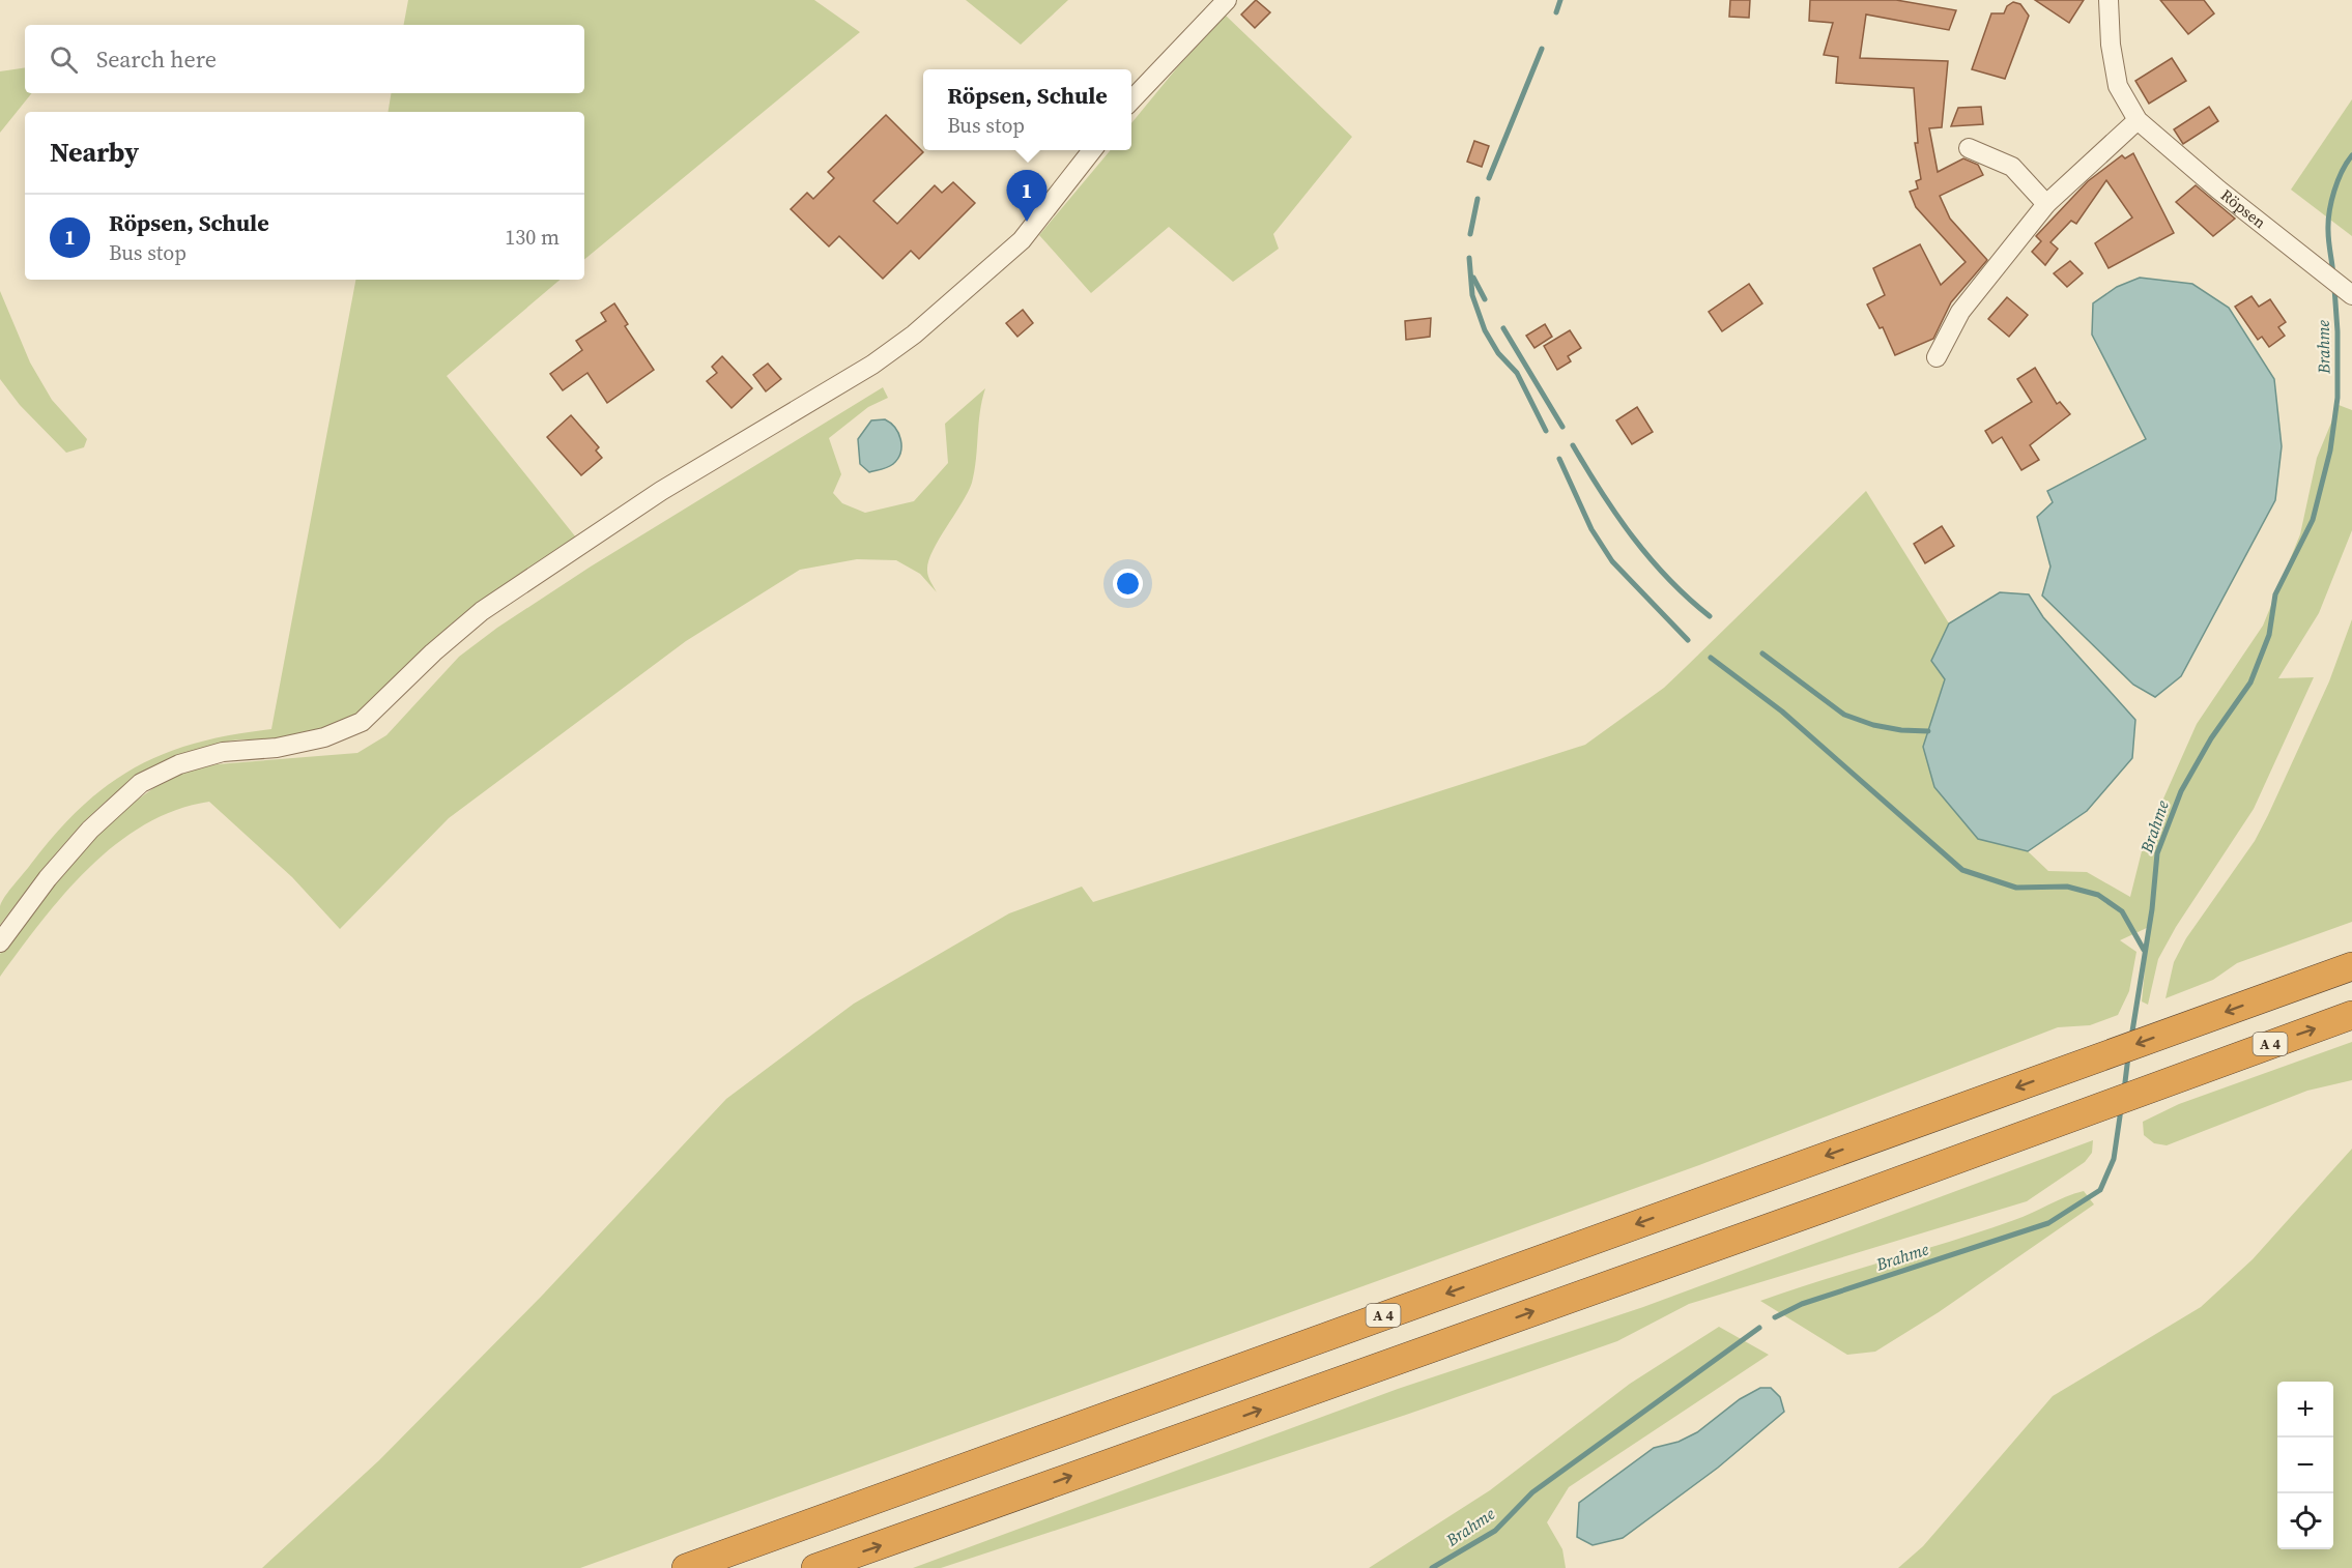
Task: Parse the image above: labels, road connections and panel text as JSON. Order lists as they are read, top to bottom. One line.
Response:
{"streets":{"highway":["A 4"],"street":["Röpsen"]},"water":["Brahme"],"page":{"search":"Search here","popup":["Röpsen, Schule","Bus stop"],"heading":"Nearby","pins":"1","list":[{"mark":"1","name":"Röpsen, Schule","note":"Bus stop","value":"130 m"}],"map_buttons":["+","−"]}}
